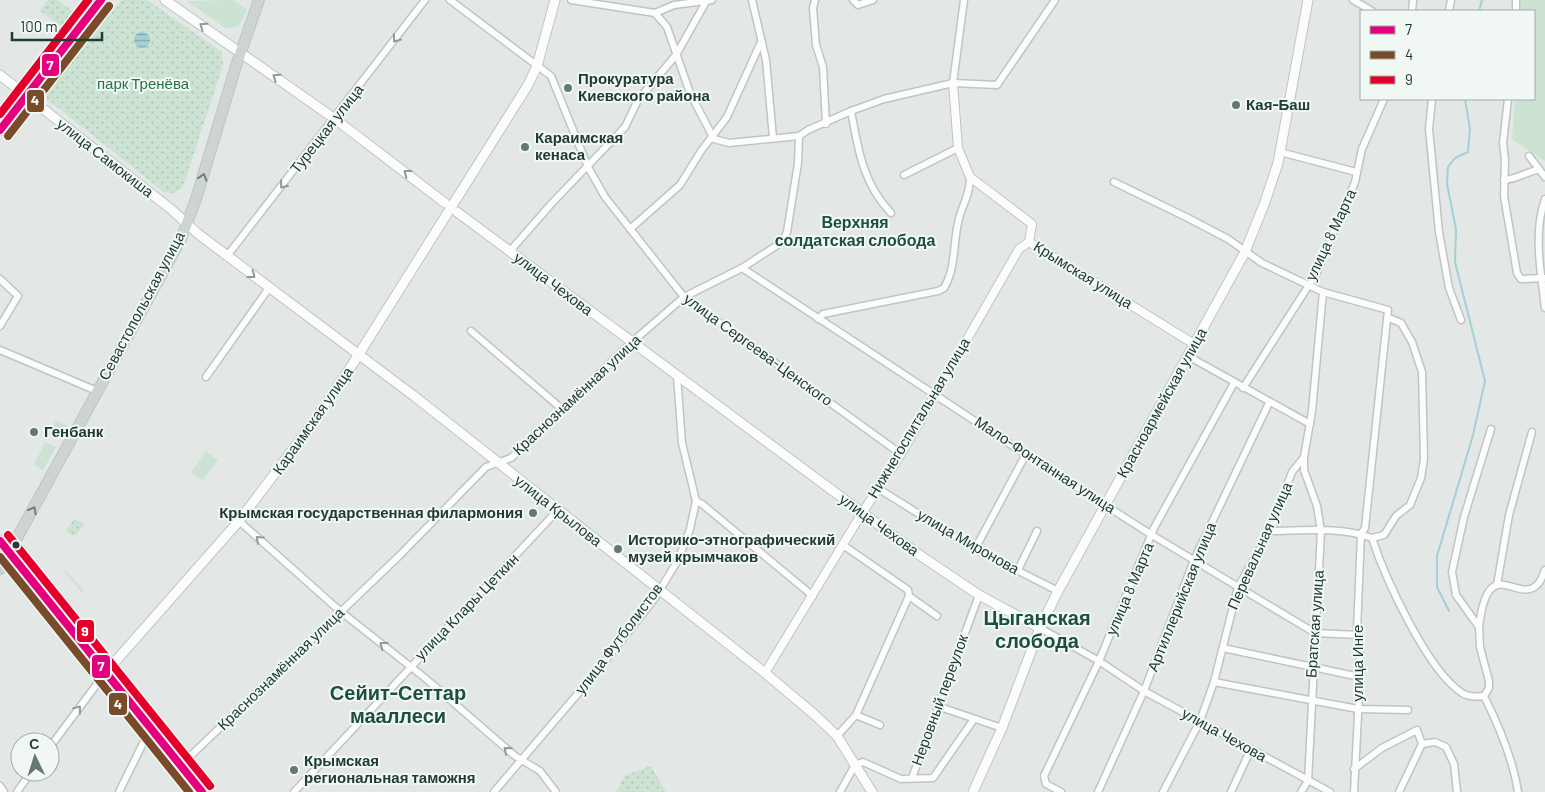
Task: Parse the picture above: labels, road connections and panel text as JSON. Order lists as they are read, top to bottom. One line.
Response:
{"streets":{"main road":["улица Самокиша","улица Чехова","Севастопольская улица","Красноармейская улица","Караимская улица","улица Крылова"],"street":["Турецкая улица","улица 8 Марта","Крымская улица","улица Сергеева-Ценского","Краснознамённая улица","Нижнегоспитальная улица","Мало-Фонтанная улица","улица Миронова","Перевальная улица","Артиллерийская улица","улица Клары Цеткин","Братская улица","улица Футболистов","улица Инге","Неровный переулок"]},"crossings":[["Турецкая улица","улица Крылова"],["улица Самокиша","Севастопольская улица"],["улица Самокиша","улица Крылова"],["улица 8 Марта","улица Чехова"],["улица 8 Марта","Мало-Фонтанная улица"],["Крымская улица","Красноармейская улица"],["Крымская улица","Нижнегоспитальная улица"],["улица Чехова","Краснознамённая улица"],["улица Чехова","Красноармейская улица"],["улица Чехова","Нижнегоспитальная улица"],["улица Чехова","Перевальная улица"],["улица Чехова","Артиллерийская улица"],["улица Чехова","Братская улица"],["улица Чехова","улица Футболистов"],["улица Чехова","Неровный переулок"],["Севастопольская улица","улица Крылова"],["улица Сергеева-Ценского","Краснознамённая улица"],["улица Сергеева-Ценского","Нижнегоспитальная улица"],["улица Сергеева-Ценского","Караимская улица"],["Краснознамённая улица","Мало-Фонтанная улица"],["Краснознамённая улица","улица Крылова"],["Красноармейская улица","Мало-Фонтанная улица"],["Красноармейская улица","улица Миронова"],["Нижнегоспитальная улица","Мало-Фонтанная улица"],["Нижнегоспитальная улица","улица Крылова"],["Нижнегоспитальная улица","улица Миронова"],["Караимская улица","улица Крылова"],["Мало-Фонтанная улица","Перевальная улица"],["Мало-Фонтанная улица","Артиллерийская улица"],["Мало-Фонтанная улица","Братская улица"],["Мало-Фонтанная улица","улица Инге"],["улица Крылова","улица Клары Цеткин"],["улица Крылова","улица Футболистов"],["Перевальная улица","Братская улица"],["Перевальная улица","улица Инге"]],"one_way":["Турецкая улица","Севастопольская улица"],"districts":["Верхняя солдатская слобода","Цыганская слобода","Сейит-Сеттар мааллеси"],"parks":["парк Тренёва"],"places":["Прокуратура Киевского района","Кая-Баш","Караимская кенаса","Генбанк","Крымская государственная филармония","Историко-этнографический музей крымчаков","Крымская региональная таможня"],"lines":["transit line 7","transit line 9","transit line 4"],"legend":["7","4","9"],"scale_bar":"100 m","north":"top"}
